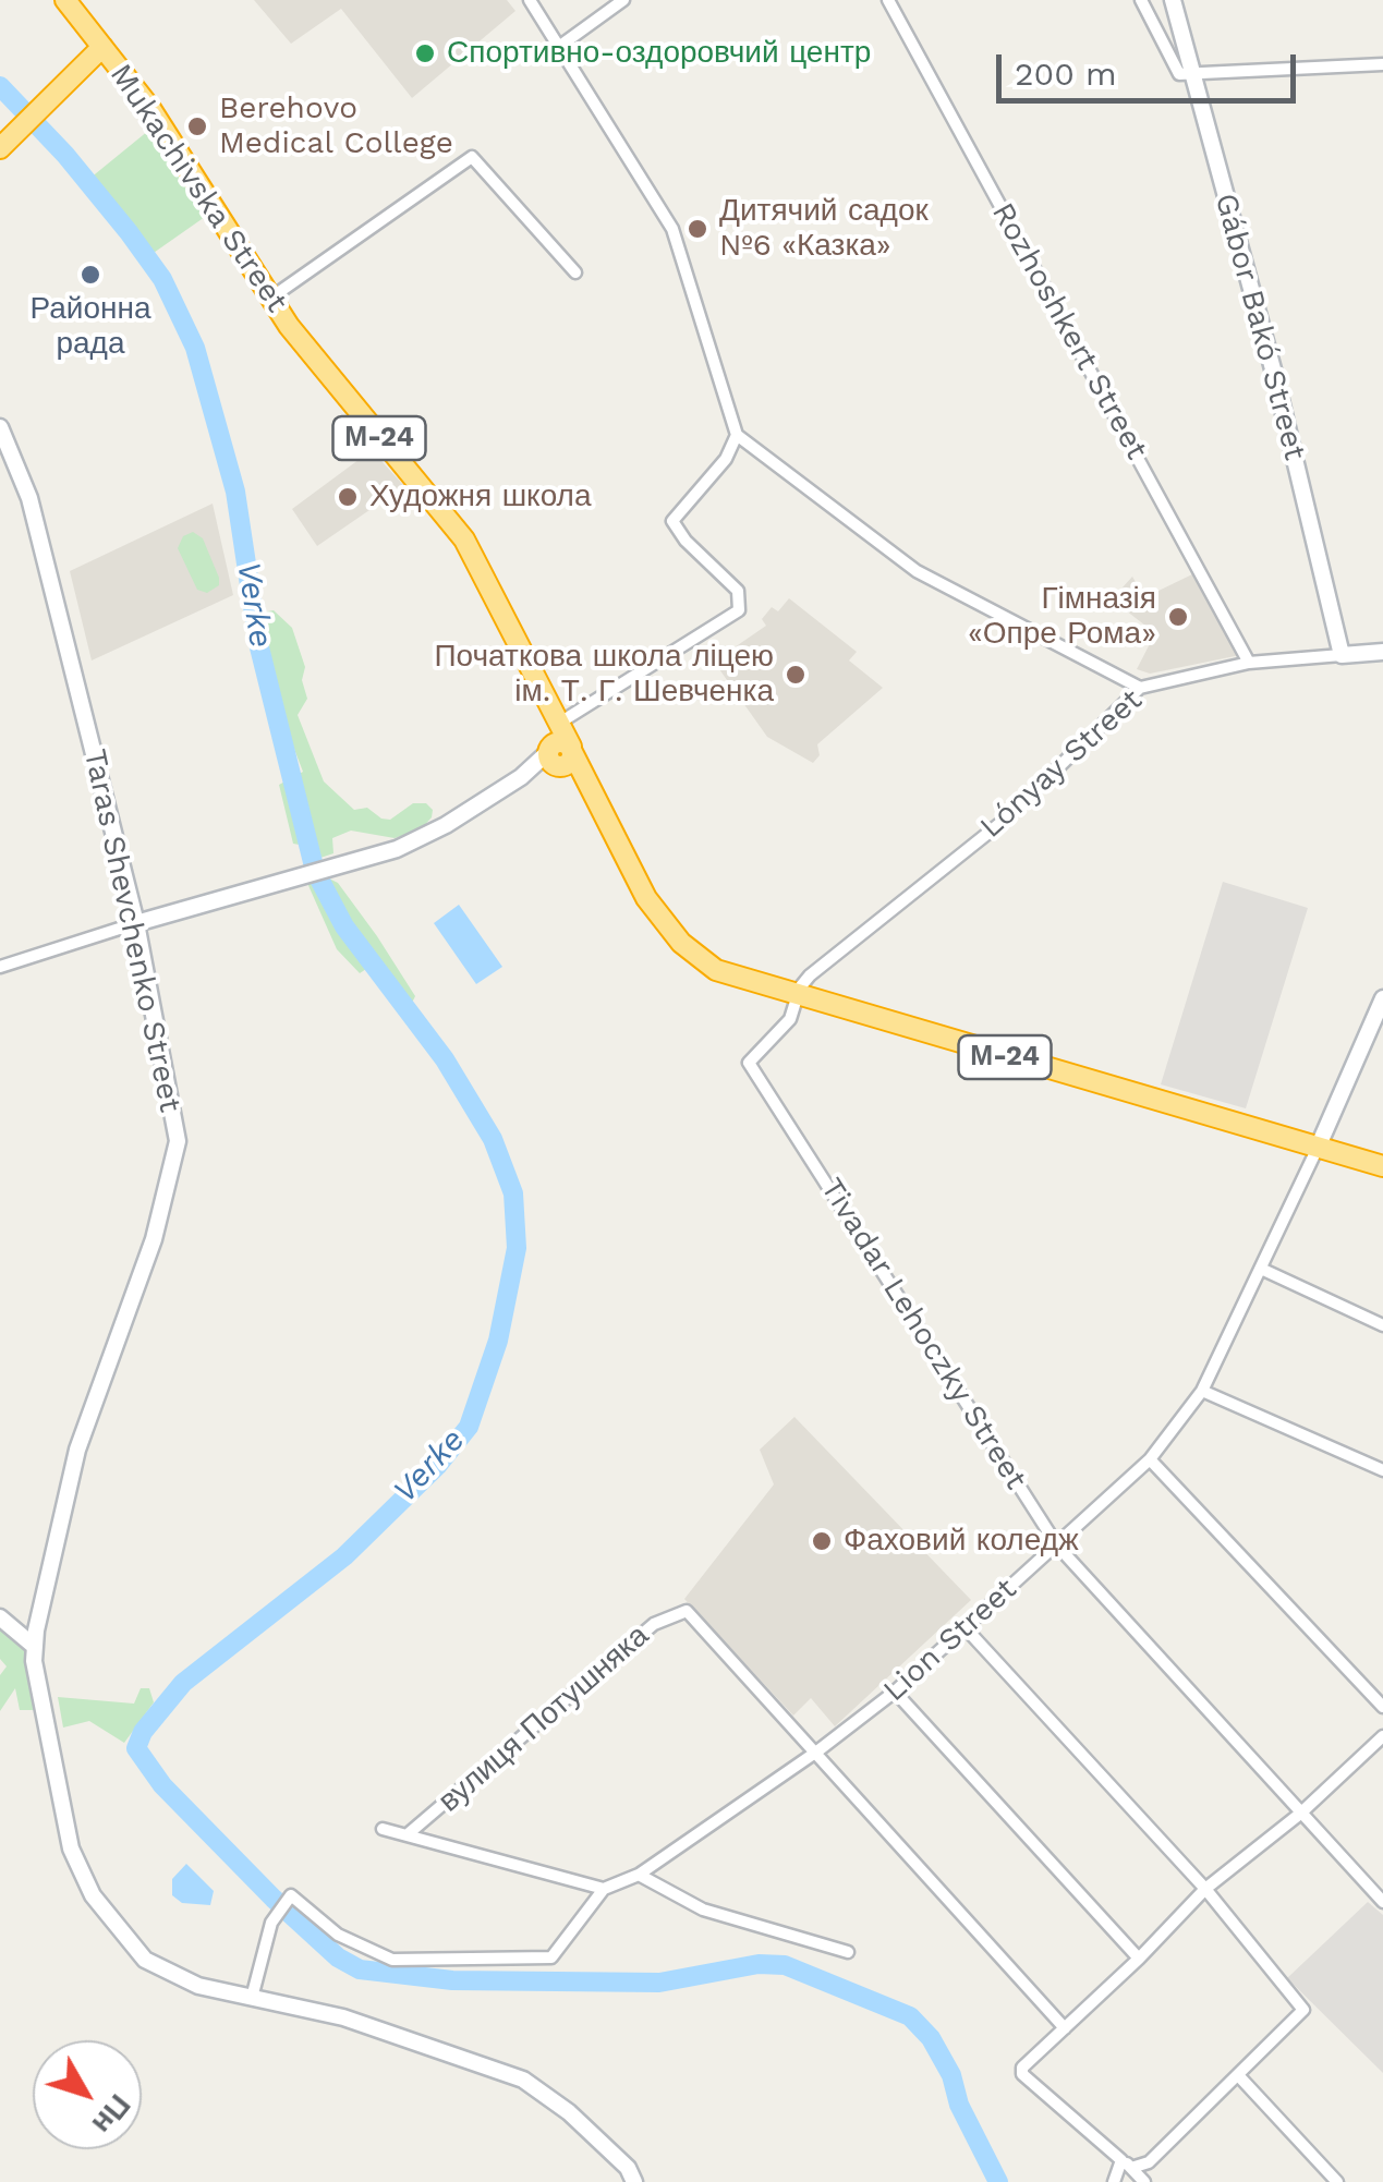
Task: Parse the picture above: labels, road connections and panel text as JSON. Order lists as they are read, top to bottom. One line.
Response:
{"streets":{"highway":["Mukachivska Street","М-24"],"street":["Gábor Bakó Street","Rozhoshkert Street","Lónyay Street","Taras Shevchenko Street","Tivadar Lehoczky Street","Lion Street","вулиця Потушняка"]},"crossings":[["Mukachivska Street","М-24"],["Gábor Bakó Street","Lónyay Street"],["Rozhoshkert Street","Lónyay Street"],["М-24","Lónyay Street"],["М-24","Tivadar Lehoczky Street"],["М-24","Lion Street"],["Lónyay Street","Tivadar Lehoczky Street"],["Tivadar Lehoczky Street","Lion Street"],["Lion Street","вулиця Потушняка"]],"water":["Verke"],"places":["Спортивно-оздоровчий центр","Berehovo Medical College","Дитячий садок №6 «Казка»","Районна рада","Художня школа","Гімназія «Опре Рома»","Початкова школа ліцею ім. Т. Г. Шевченка","Фаховий коледж"],"scale_bar":"200 m","north":"bottom right"}
